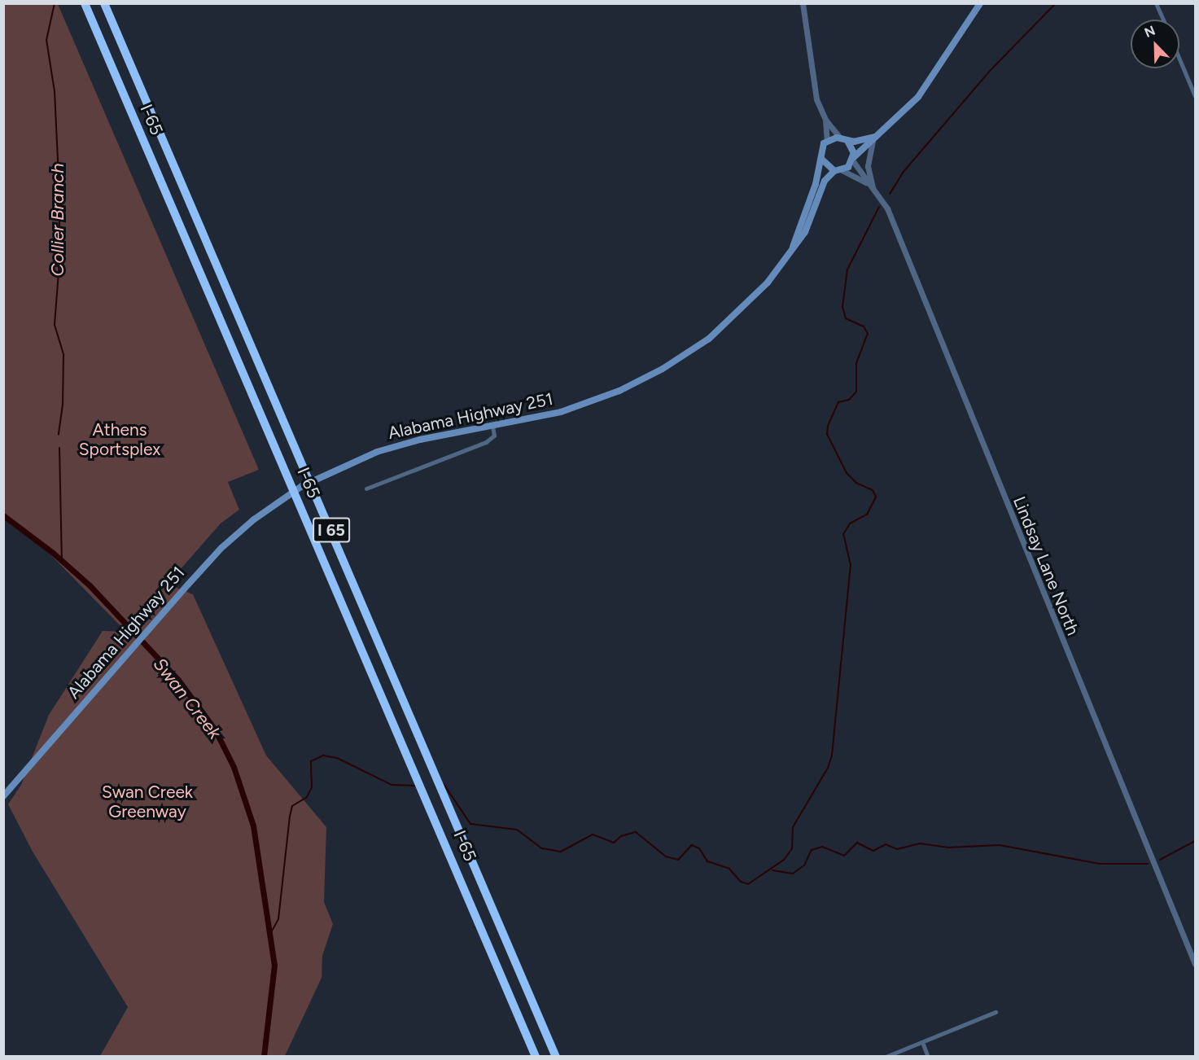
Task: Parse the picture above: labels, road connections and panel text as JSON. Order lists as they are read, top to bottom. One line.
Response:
{"streets":{"highway":["I-65","I 65"],"main road":["Alabama Highway 251"],"street":["Lindsay Lane North"]},"crossings":[["Alabama Highway 251","Lindsay Lane North"]],"water":["Collier Branch","Swan Creek"],"parks":["Athens Sportsplex","Swan Creek Greenway"],"north":"top left"}
